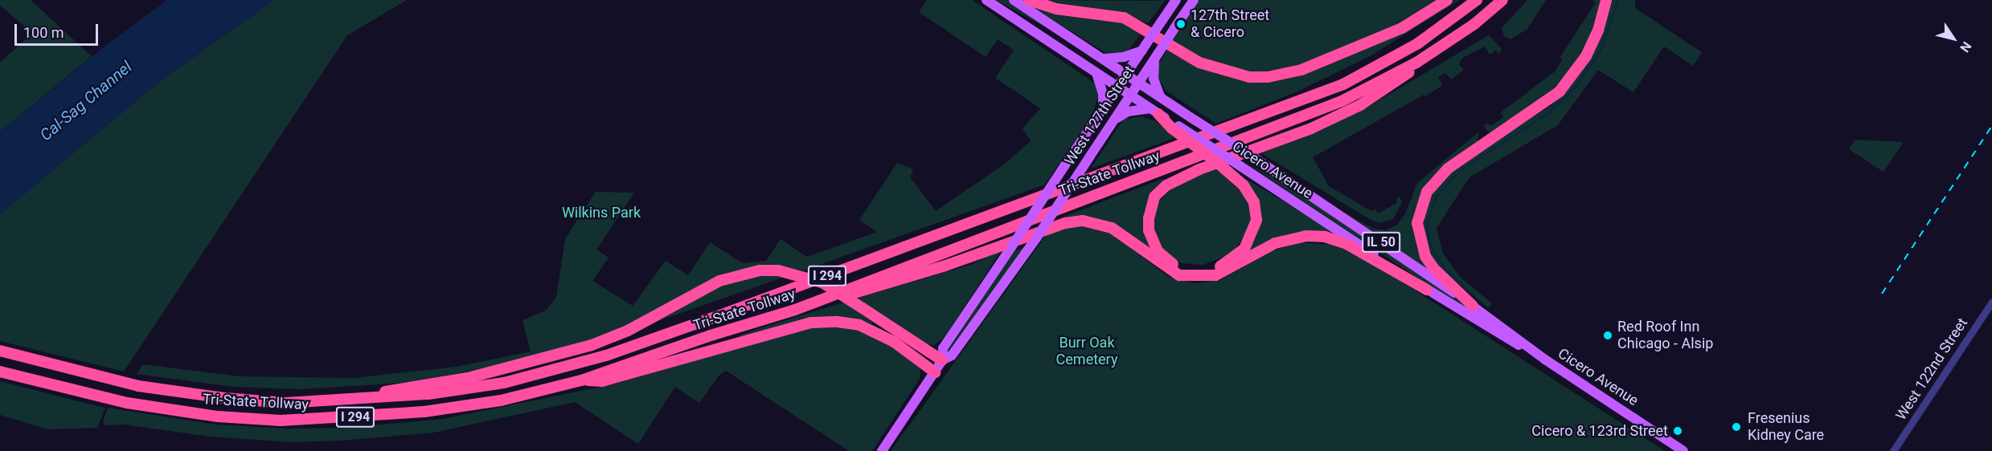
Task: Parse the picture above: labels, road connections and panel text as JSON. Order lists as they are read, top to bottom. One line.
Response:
{"streets":{"highway":["Tri-State Tollway","I 294"],"main road":["West 127th Street","Cicero Avenue","IL 50"],"street":["West 122nd Street"]},"crossings":[["West 127th Street","Cicero Avenue"]],"water":["Cal-Sag Channel"],"parks":["Wilkins Park","Burr Oak Cemetery"],"places":["127th Street & Cicero","Red Roof Inn Chicago - Alsip","Fresenius Kidney Care","Cicero & 123rd Street"],"scale_bar":"100 m","north":"bottom right"}
